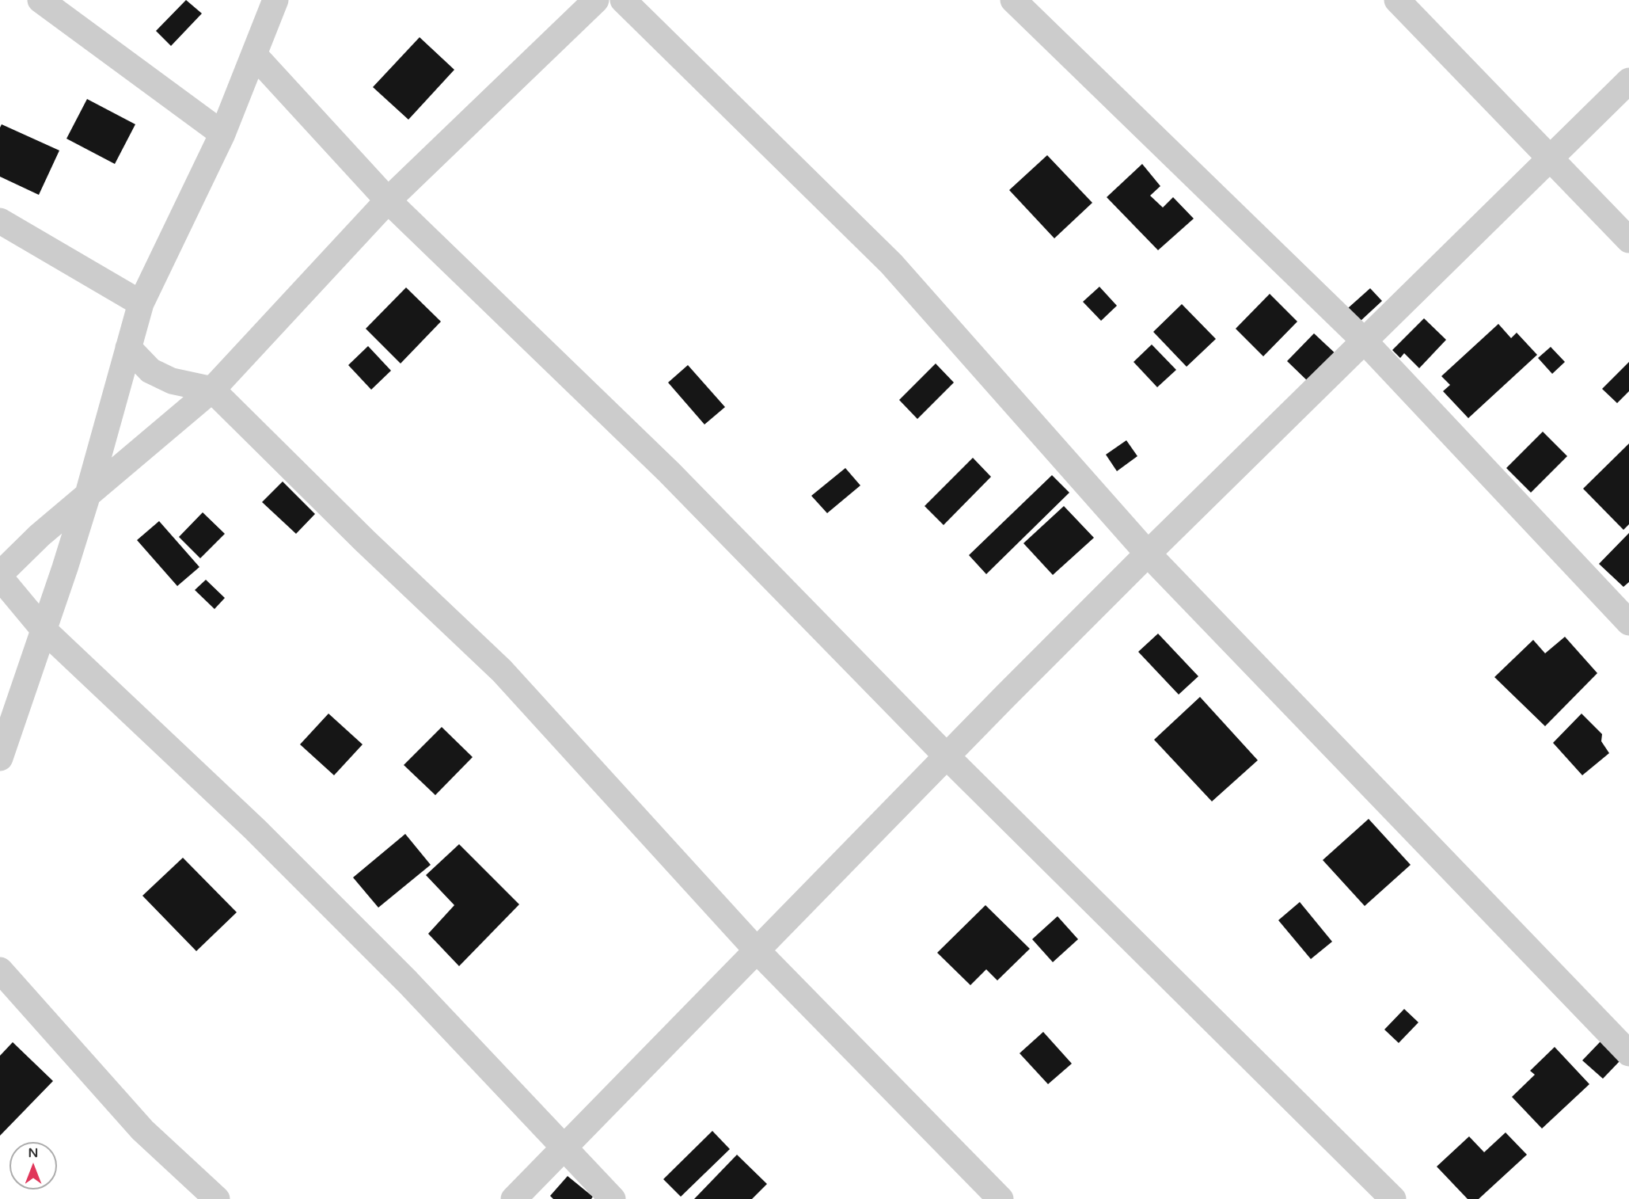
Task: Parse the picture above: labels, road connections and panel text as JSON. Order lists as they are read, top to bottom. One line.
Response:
{"north":"top"}
